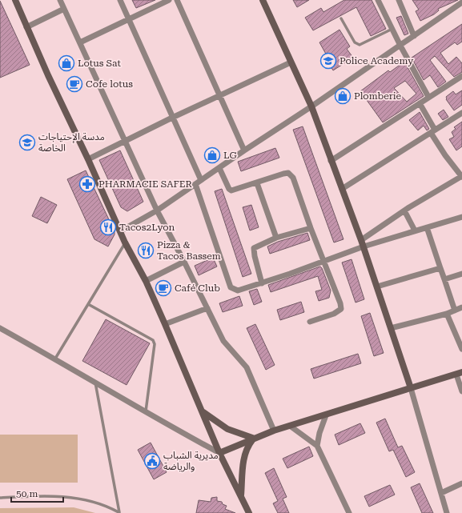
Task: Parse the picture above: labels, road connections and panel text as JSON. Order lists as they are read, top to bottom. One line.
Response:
{"places":{"school or university":["Police Academy","مدسة الإحتياجات الخاصة"],"shop":["Lotus Sat","Plomberie","LG"],"cafe":["Cofe lotus","Café Club"],"pharmacy":["PHARMACIE SAFER"],"restaurant":["Tacos2Lyon","Pizza & Tacos Bassem"],"public building":["مديرية الشباب والرياضة"]},"scale_bar":"50 m"}
